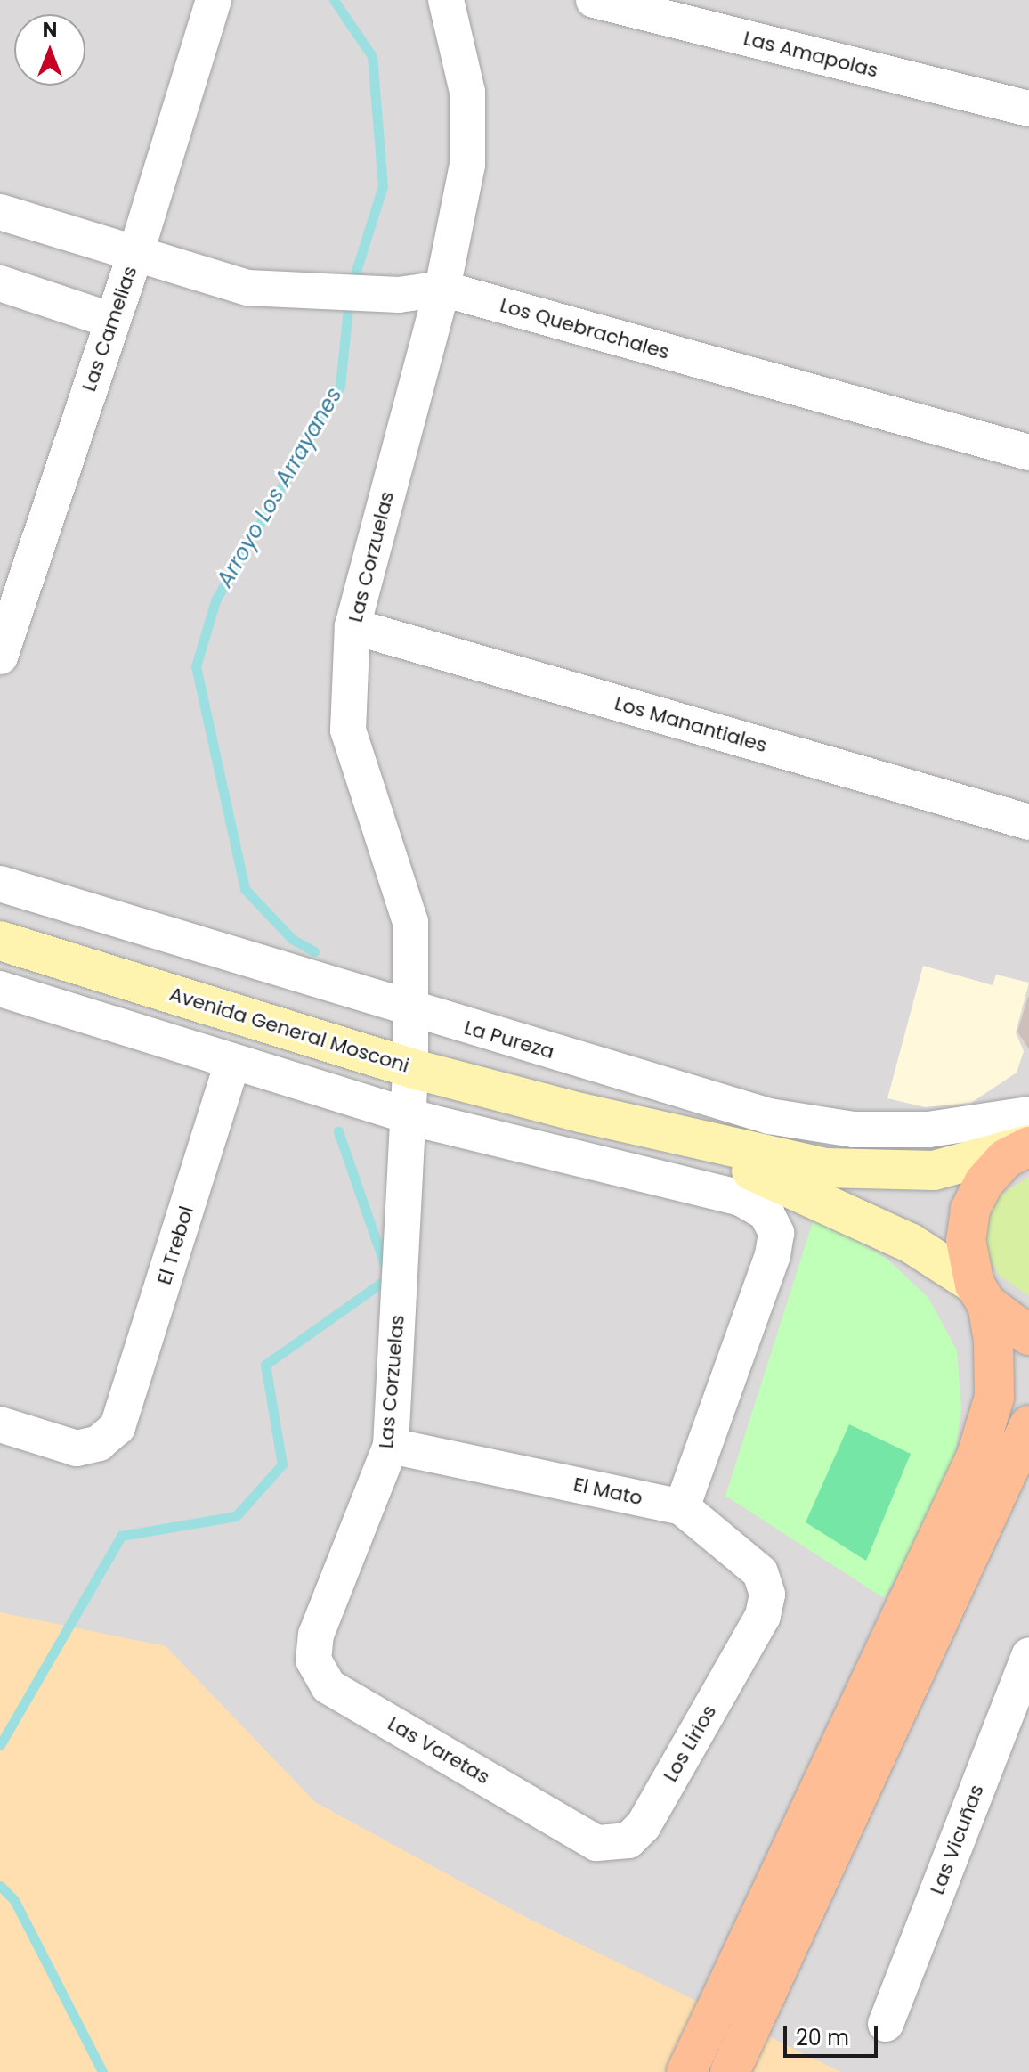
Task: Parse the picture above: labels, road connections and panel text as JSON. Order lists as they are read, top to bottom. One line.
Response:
{"streets":{"main road":["Avenida General Mosconi"],"street":["Las Amapolas","Las Camelias","Los Quebrachales","Las Corzuelas","Los Manantiales","La Pureza","El Trebol","El Mato","Los Lirios","Las Varetas","Las Vicuñas"]},"crossings":[["Las Camelias","Los Quebrachales"],["Los Quebrachales","Las Corzuelas"],["Las Corzuelas","Los Manantiales"],["Las Corzuelas","Avenida General Mosconi"],["Las Corzuelas","La Pureza"],["Las Corzuelas","El Mato"],["Las Corzuelas","Las Varetas"],["El Mato","Los Lirios"],["Los Lirios","Las Varetas"]],"water":["Arroyo Los Arrayanes"],"scale_bar":"20 m","north":"top"}
